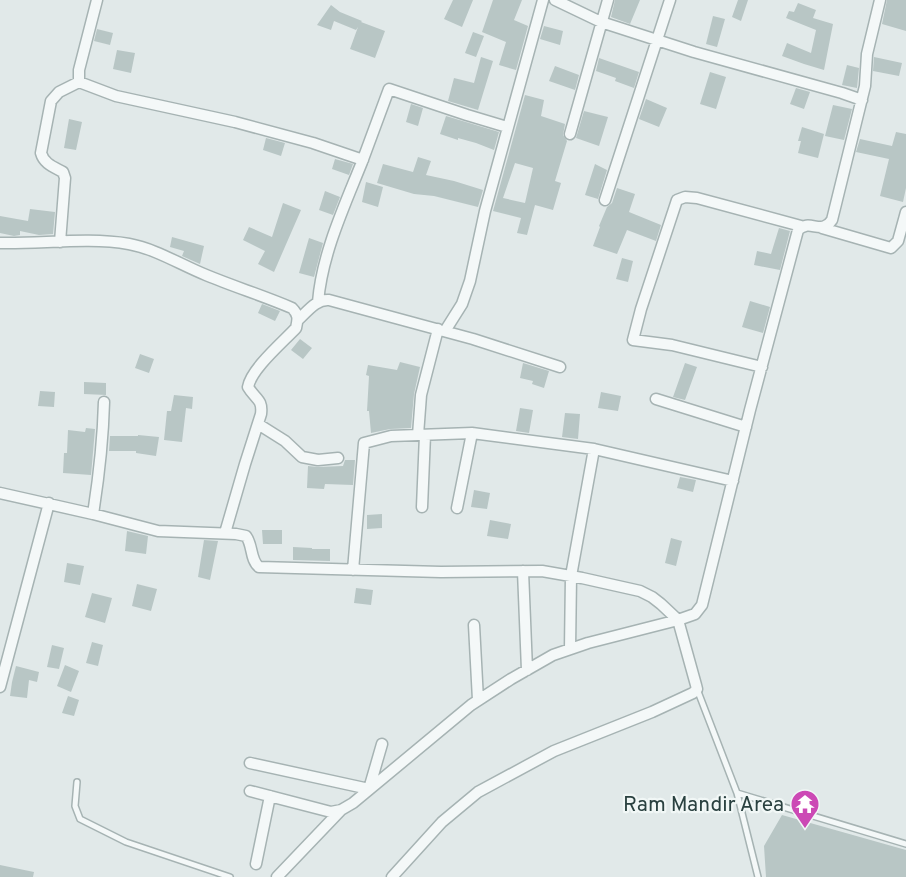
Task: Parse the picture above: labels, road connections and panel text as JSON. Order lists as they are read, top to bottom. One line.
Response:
{"places":{"temple":["Ram Mandir Area"]}}
